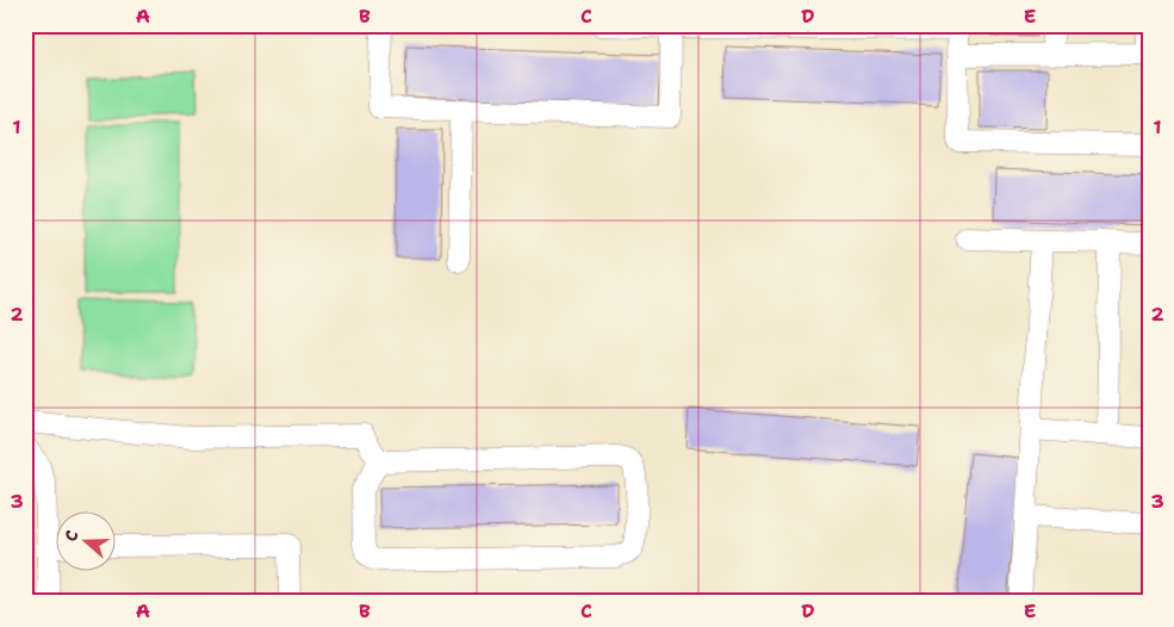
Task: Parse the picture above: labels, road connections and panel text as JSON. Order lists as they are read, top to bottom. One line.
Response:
{"north":"left","grid":{"columns":["A","B","C","D","E"],"rows":["1","2","3"]}}
